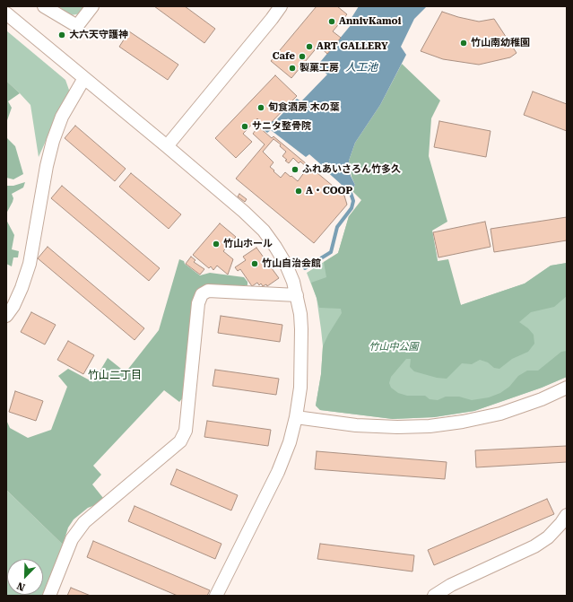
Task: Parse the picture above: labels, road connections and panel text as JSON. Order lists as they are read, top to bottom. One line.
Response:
{"districts":["竹山二丁目"],"water":["人工池"],"parks":["竹山中公園"],"places":["AnnivKamoi","大六天守護神","竹山南幼稚園","ART GALLERY","Cafe","製菓工房","旬食酒房 木の葉","サニタ整骨院","ふれあいさろん竹多久","A・COOP","竹山ホール","竹山自治会館"],"north":"bottom left"}
